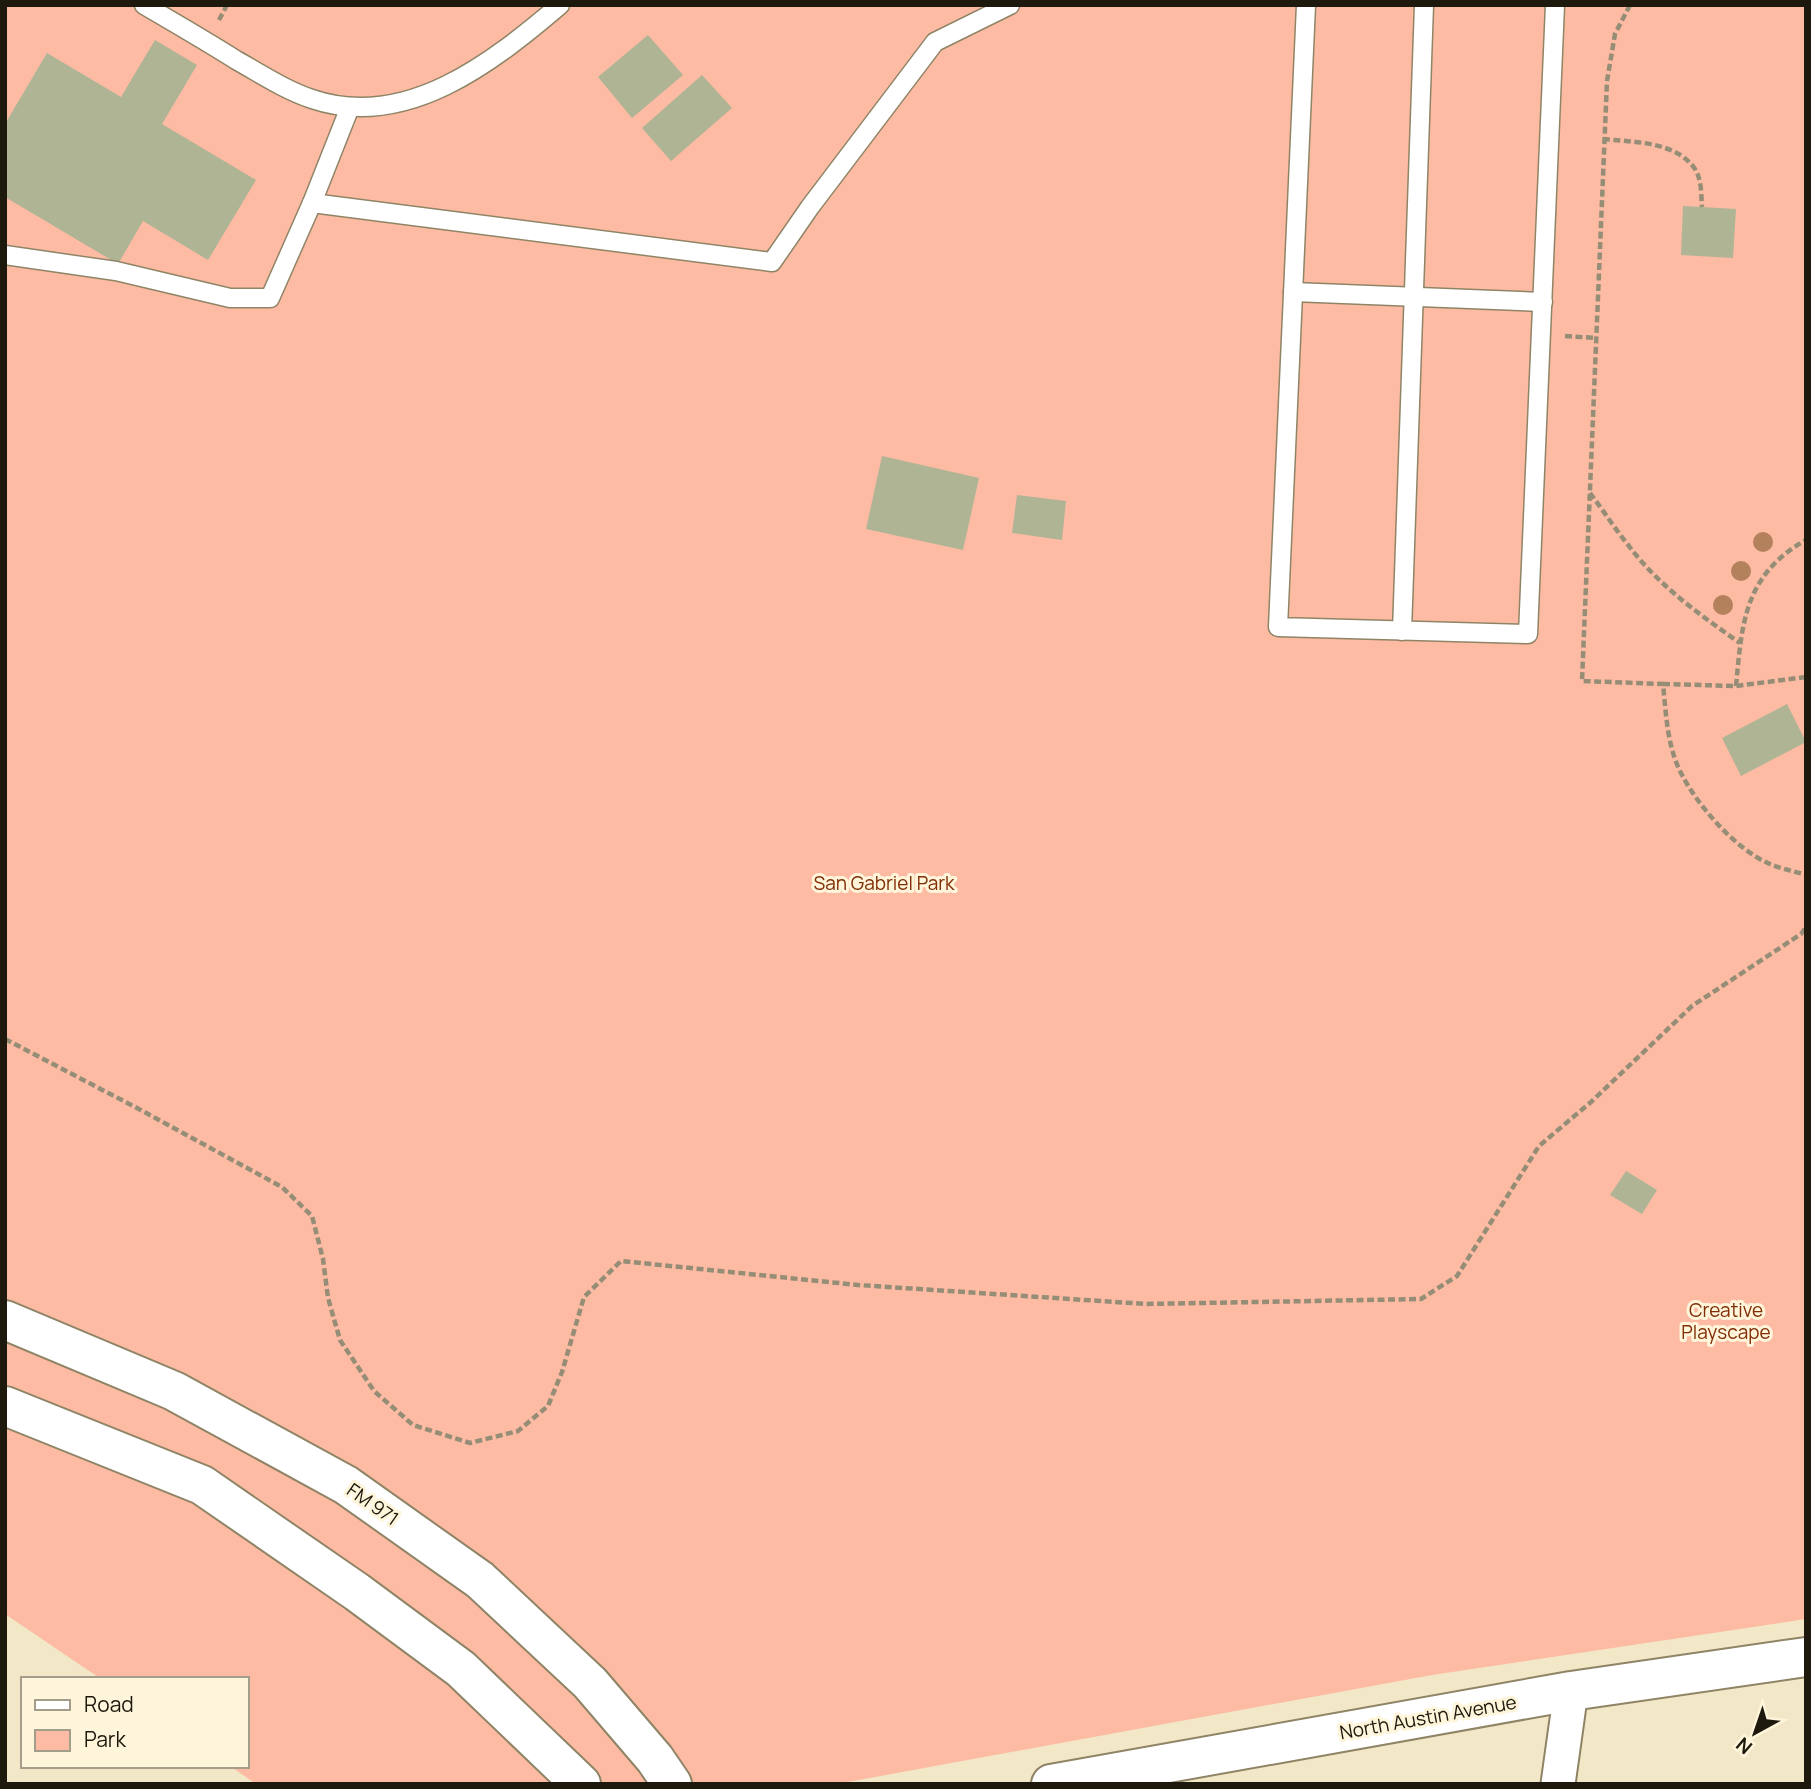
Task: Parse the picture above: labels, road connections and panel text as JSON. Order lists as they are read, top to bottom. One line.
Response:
{"streets":{"main road":["FM 971","North Austin Avenue"]},"parks":["San Gabriel Park","Creative Playscape"],"legend":["Road","Park"],"north":"bottom left"}
